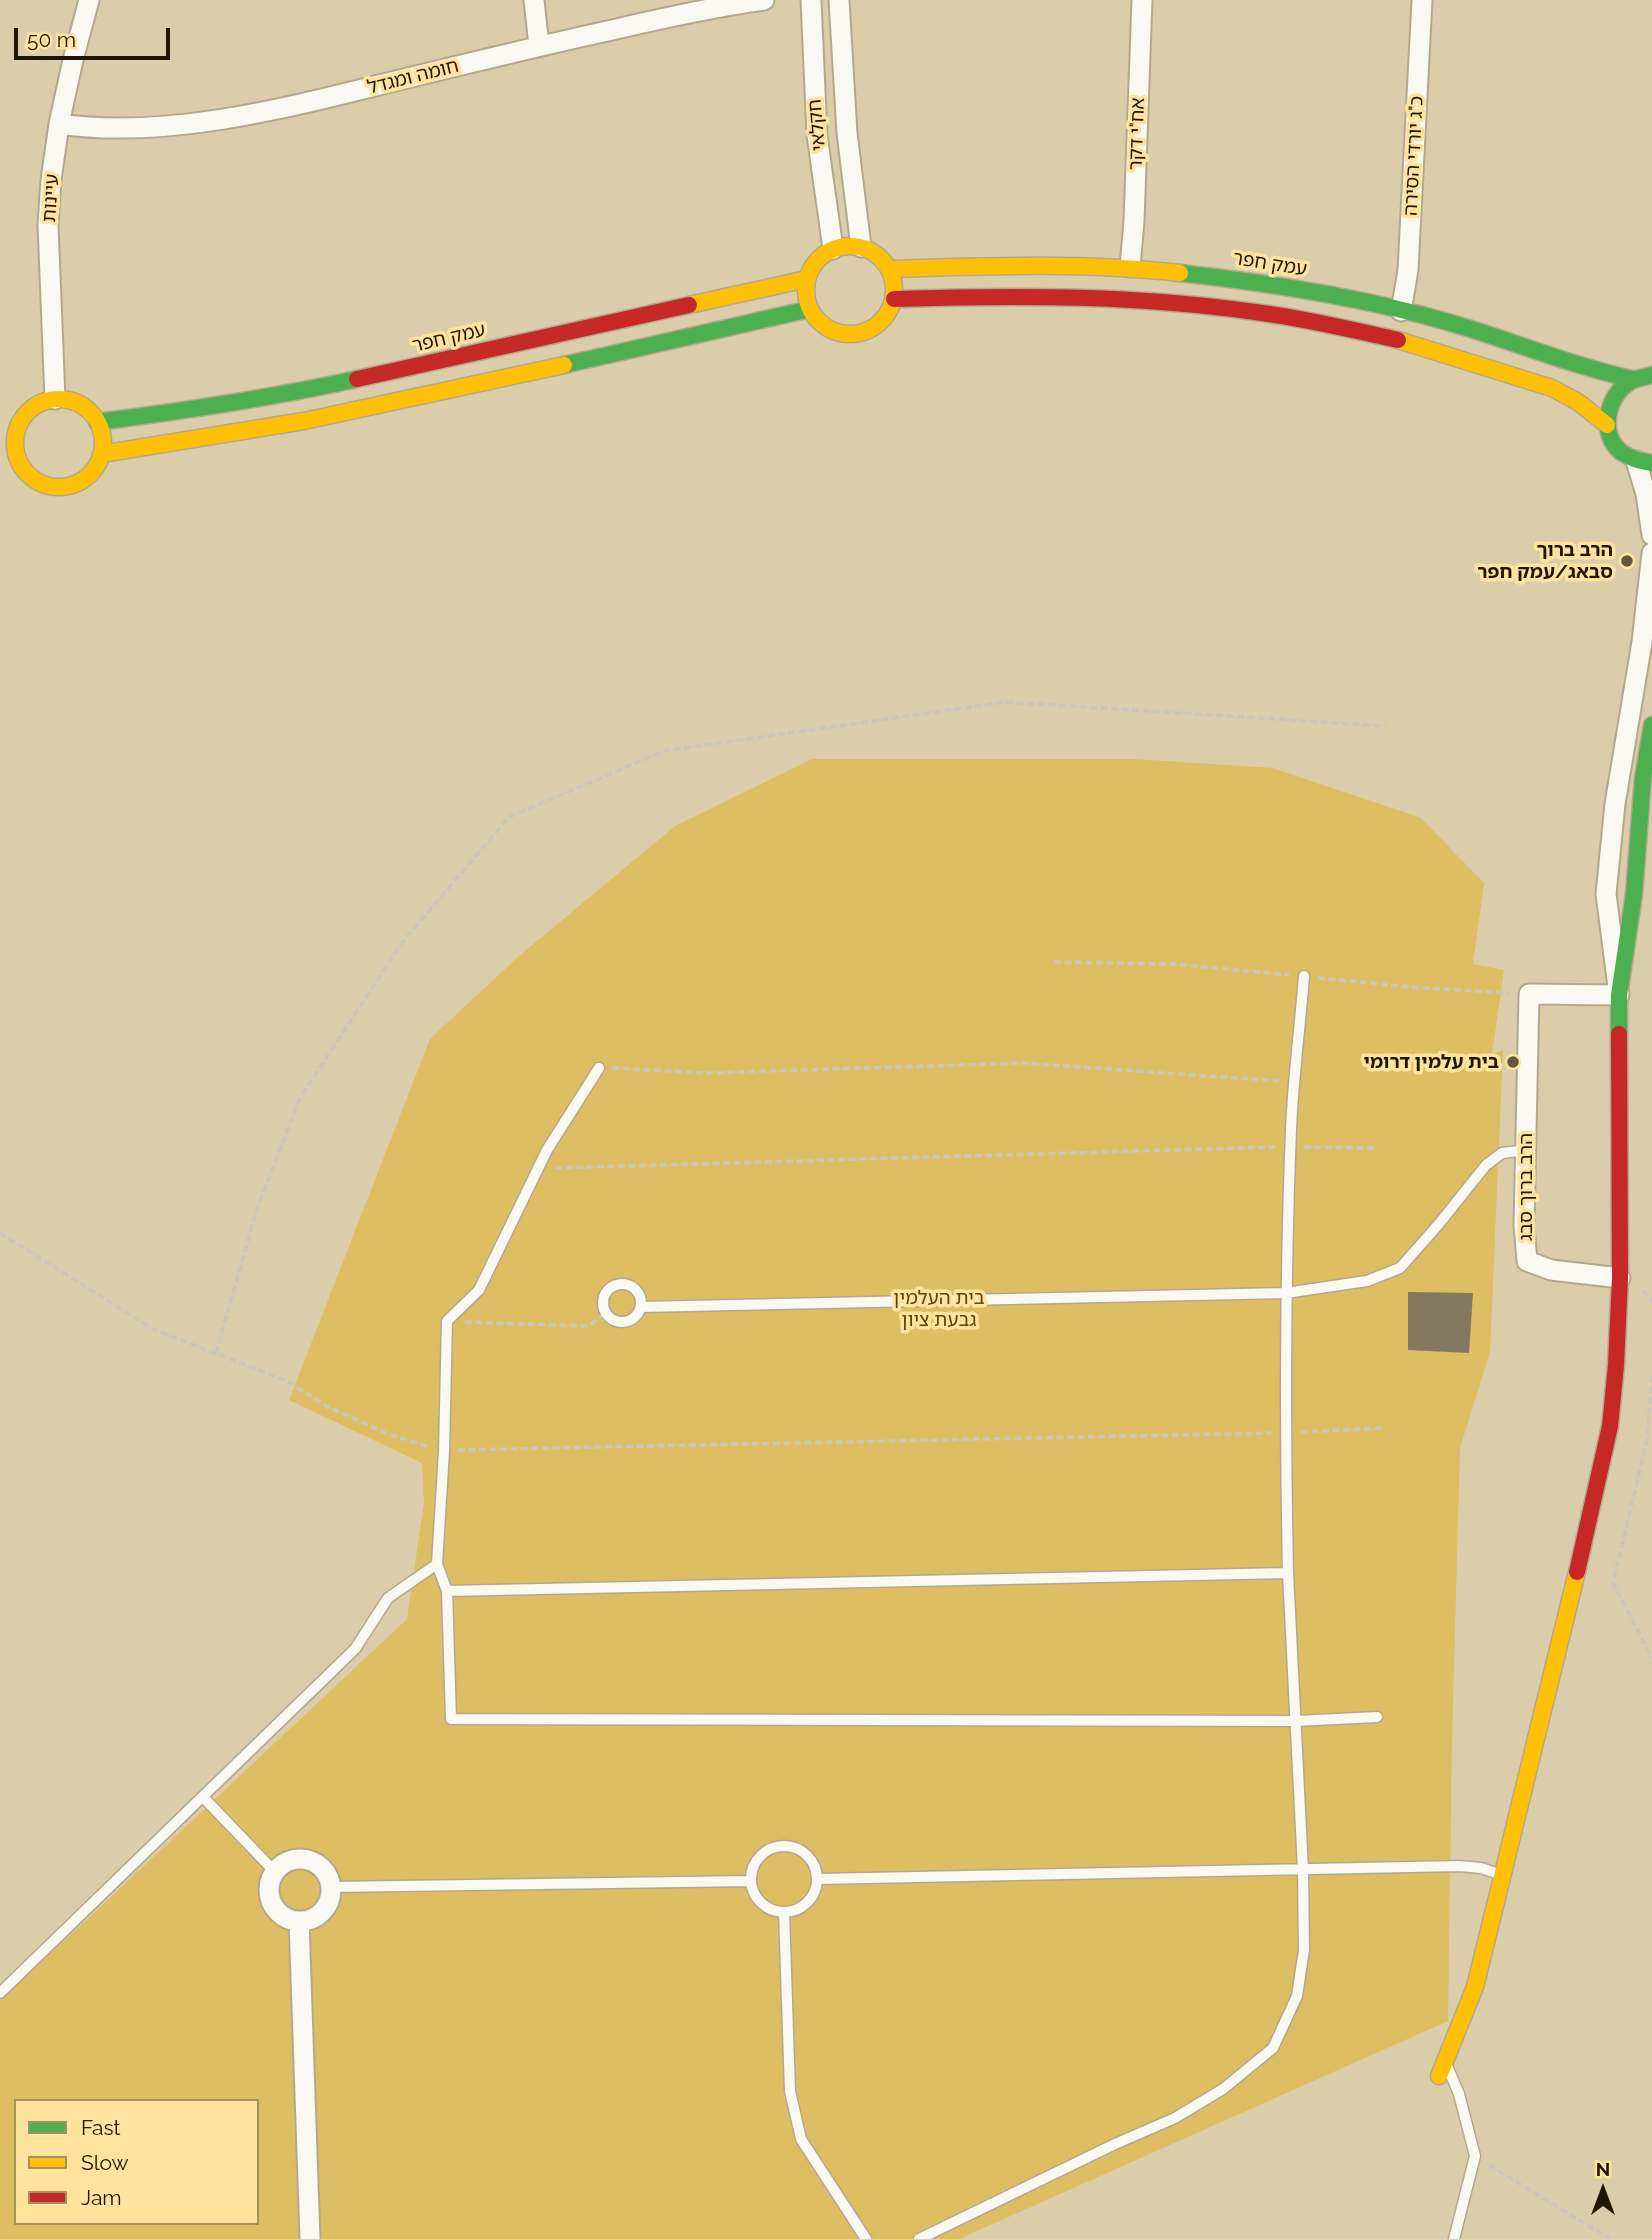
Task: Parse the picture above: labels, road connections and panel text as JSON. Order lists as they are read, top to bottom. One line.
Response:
{"streets":{"street":["חומה ומגדל","חקלאי","אח\"י דקר","כ\"ג יורדי הסירה","עיינות","עמק חפר","הרב ברוך סבג"]},"crossings":[["חומה ומגדל","עיינות"],["חקלאי","עמק חפר"],["אח\"י דקר","עמק חפר"],["כ\"ג יורדי הסירה","עמק חפר"],["עיינות","עמק חפר"]],"parks":["בית העלמין גבעת ציון"],"places":["הרב ברוך סבאג/עמק חפר","בית עלמין דרומי"],"legend":["Fast","Slow","Jam"],"scale_bar":"50 m","north":"top"}
